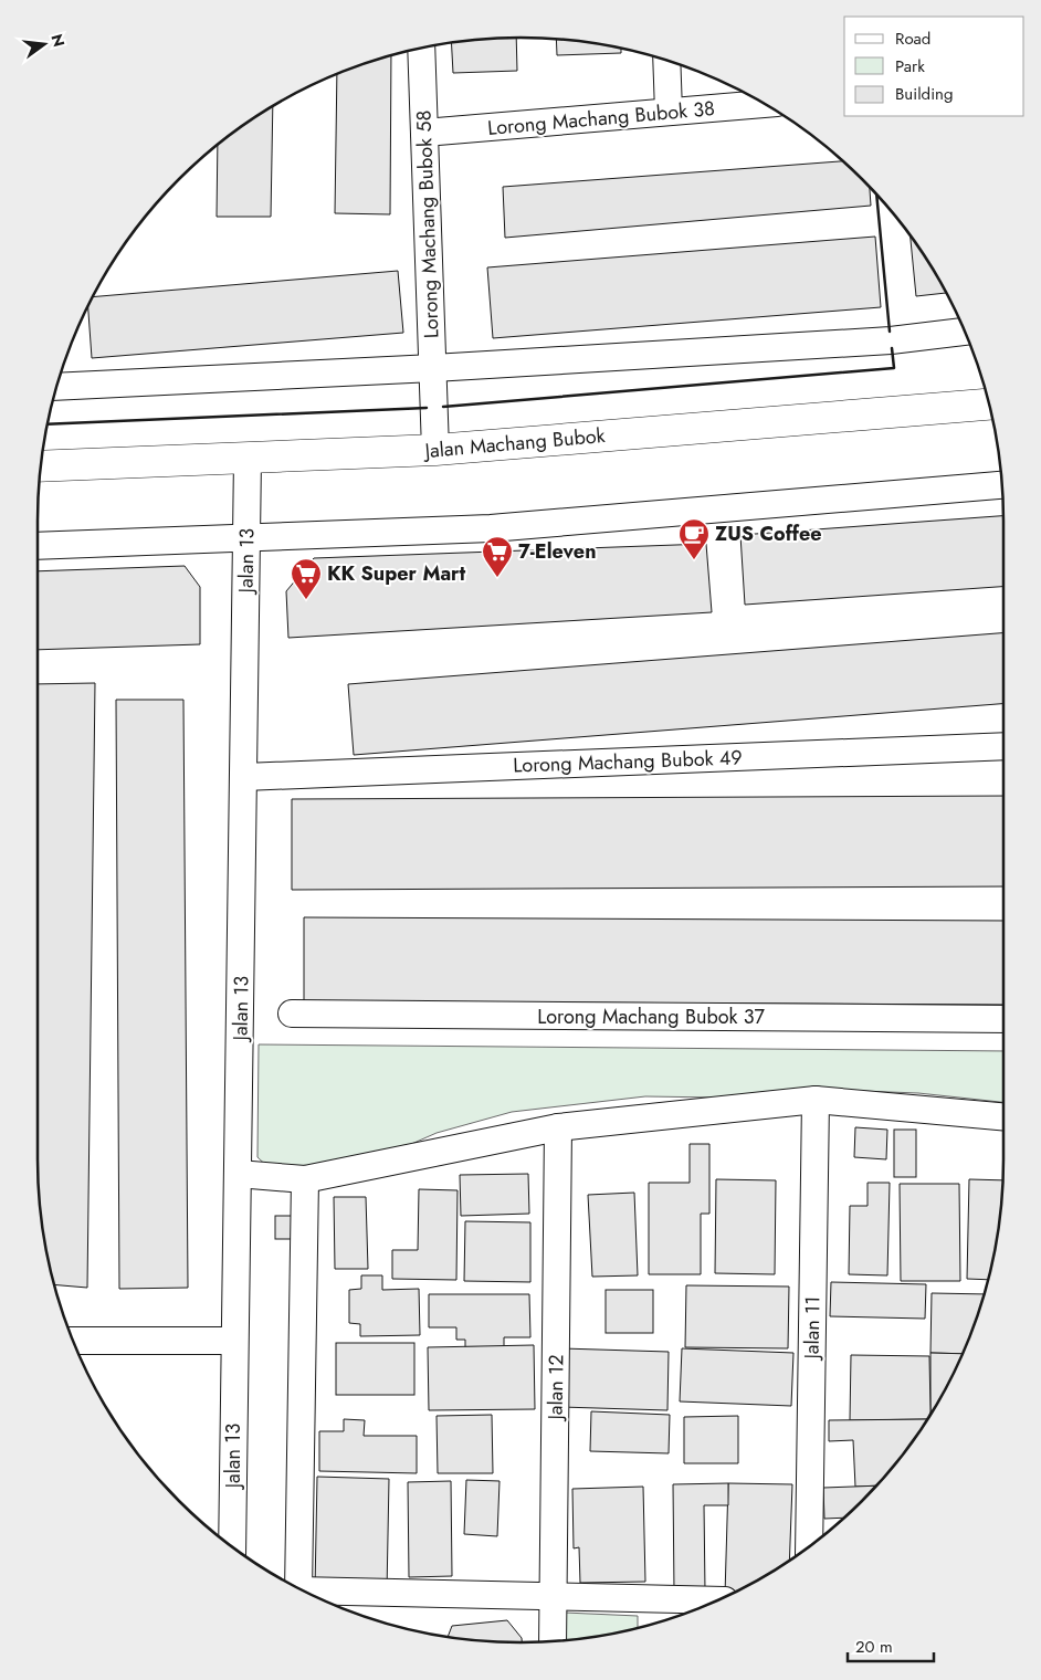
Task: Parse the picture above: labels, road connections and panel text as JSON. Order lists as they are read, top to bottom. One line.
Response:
{"streets":{"main road":["Jalan Machang Bubok"],"street":["Lorong Machang Bubok 38","Lorong Machang Bubok 58","Jalan 13","Lorong Machang Bubok 49","Lorong Machang Bubok 37","Jalan 11","Jalan 12"]},"crossings":[["Lorong Machang Bubok 38","Lorong Machang Bubok 58"],["Lorong Machang Bubok 58","Jalan Machang Bubok"],["Jalan Machang Bubok","Jalan 13"],["Jalan 13","Lorong Machang Bubok 49"]],"places":{"cafe":["ZUS Coffee"],"supermarket":["7-Eleven","KK Super Mart"]},"legend":["Road","Park","Building"],"scale_bar":"20 m","north":"right"}
